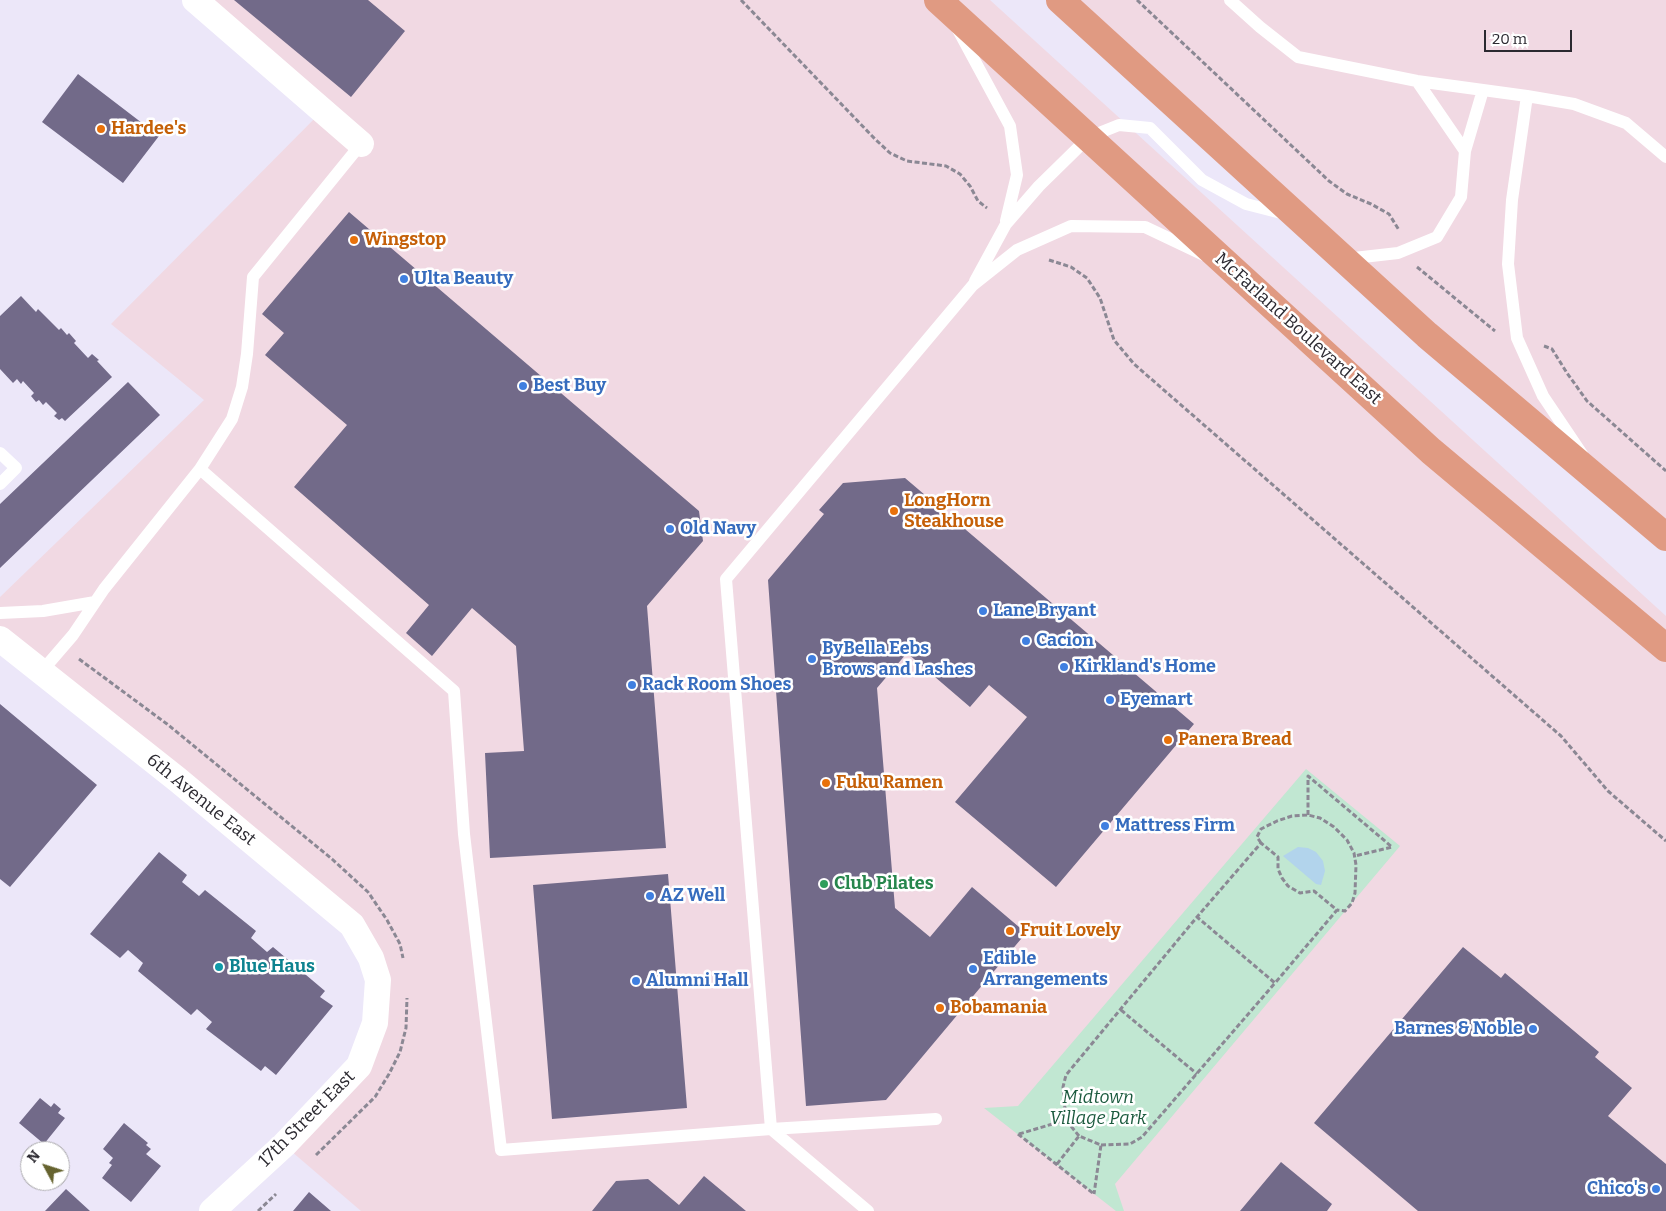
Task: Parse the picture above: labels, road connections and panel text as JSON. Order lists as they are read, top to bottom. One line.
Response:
{"streets":{"highway":["McFarland Boulevard East"],"street":["6th Avenue East","17th Street East"]},"crossings":[["6th Avenue East","17th Street East"]],"parks":["Midtown Village Park"],"places":["Hardee's","Wingstop","Ulta Beauty","Best Buy","LongHorn Steakhouse","Old Navy","Lane Bryant","Cacion","ByBella Eebs Brows and Lashes","Kirkland's Home","Rack Room Shoes","Eyemart","Panera Bread","Fuku Ramen","Mattress Firm","Club Pilates","AZ Well","Fruit Lovely","Blue Haus","Edible Arrangements","Alumni Hall","Bobamania","Barnes & Noble","Chico's"],"scale_bar":"20 m","north":"top left"}
